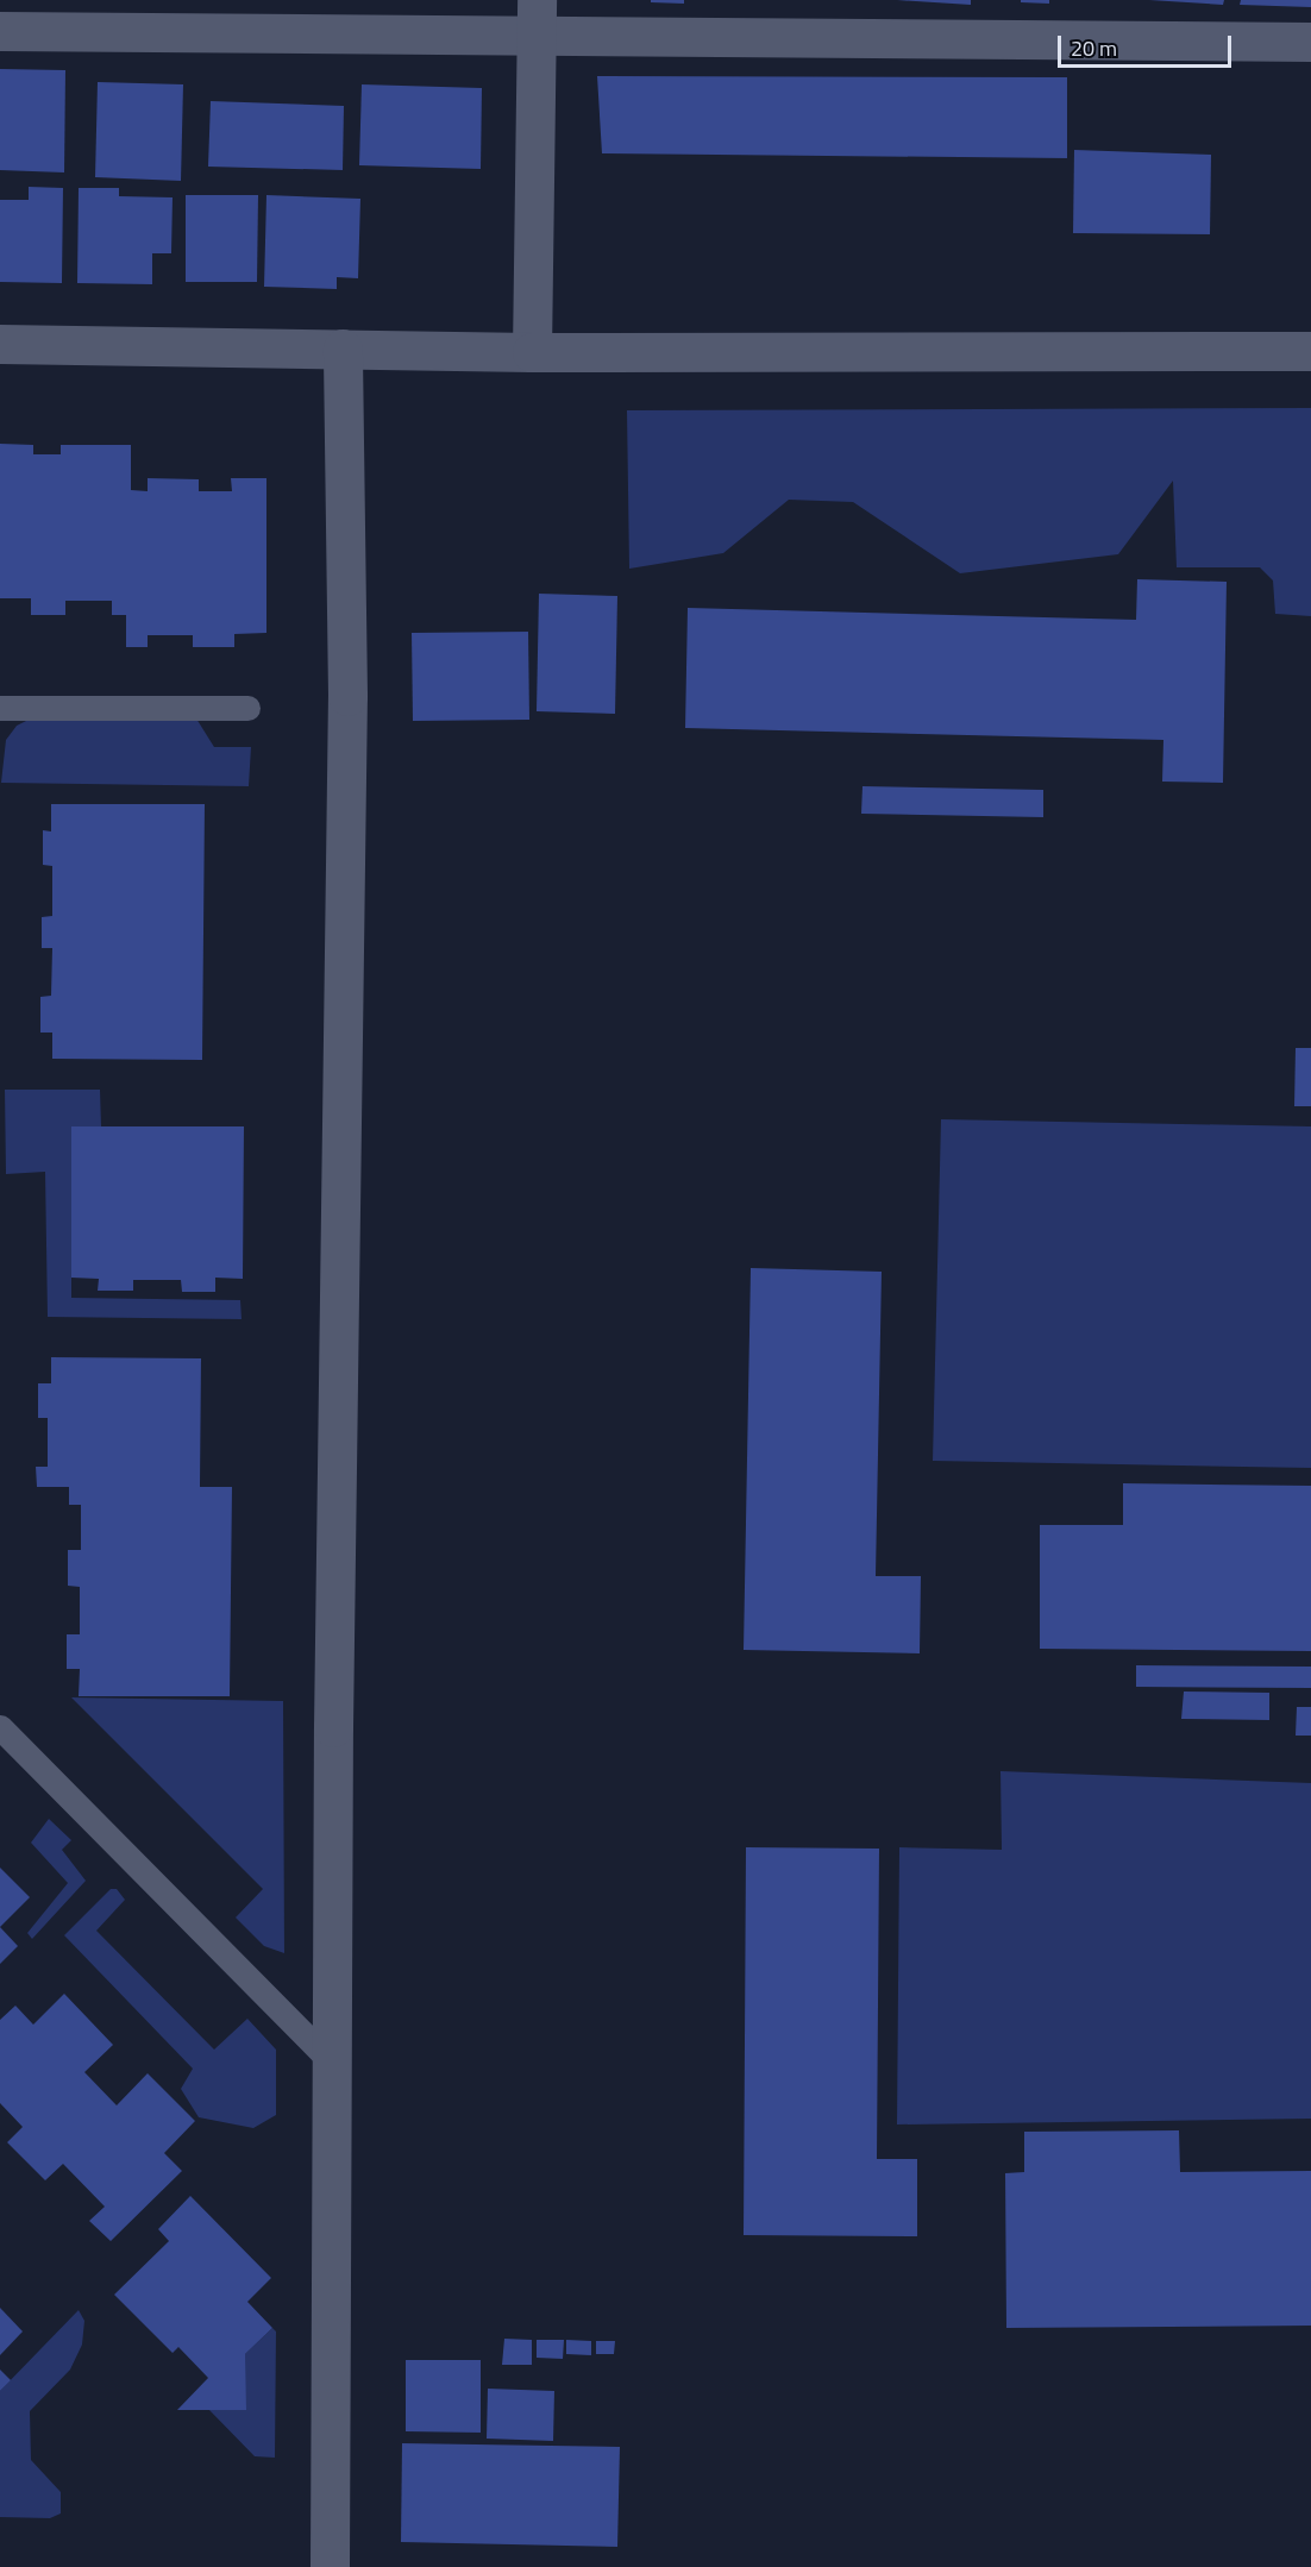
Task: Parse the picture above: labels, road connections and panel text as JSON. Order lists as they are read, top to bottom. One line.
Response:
{"scale_bar":"20 m"}
